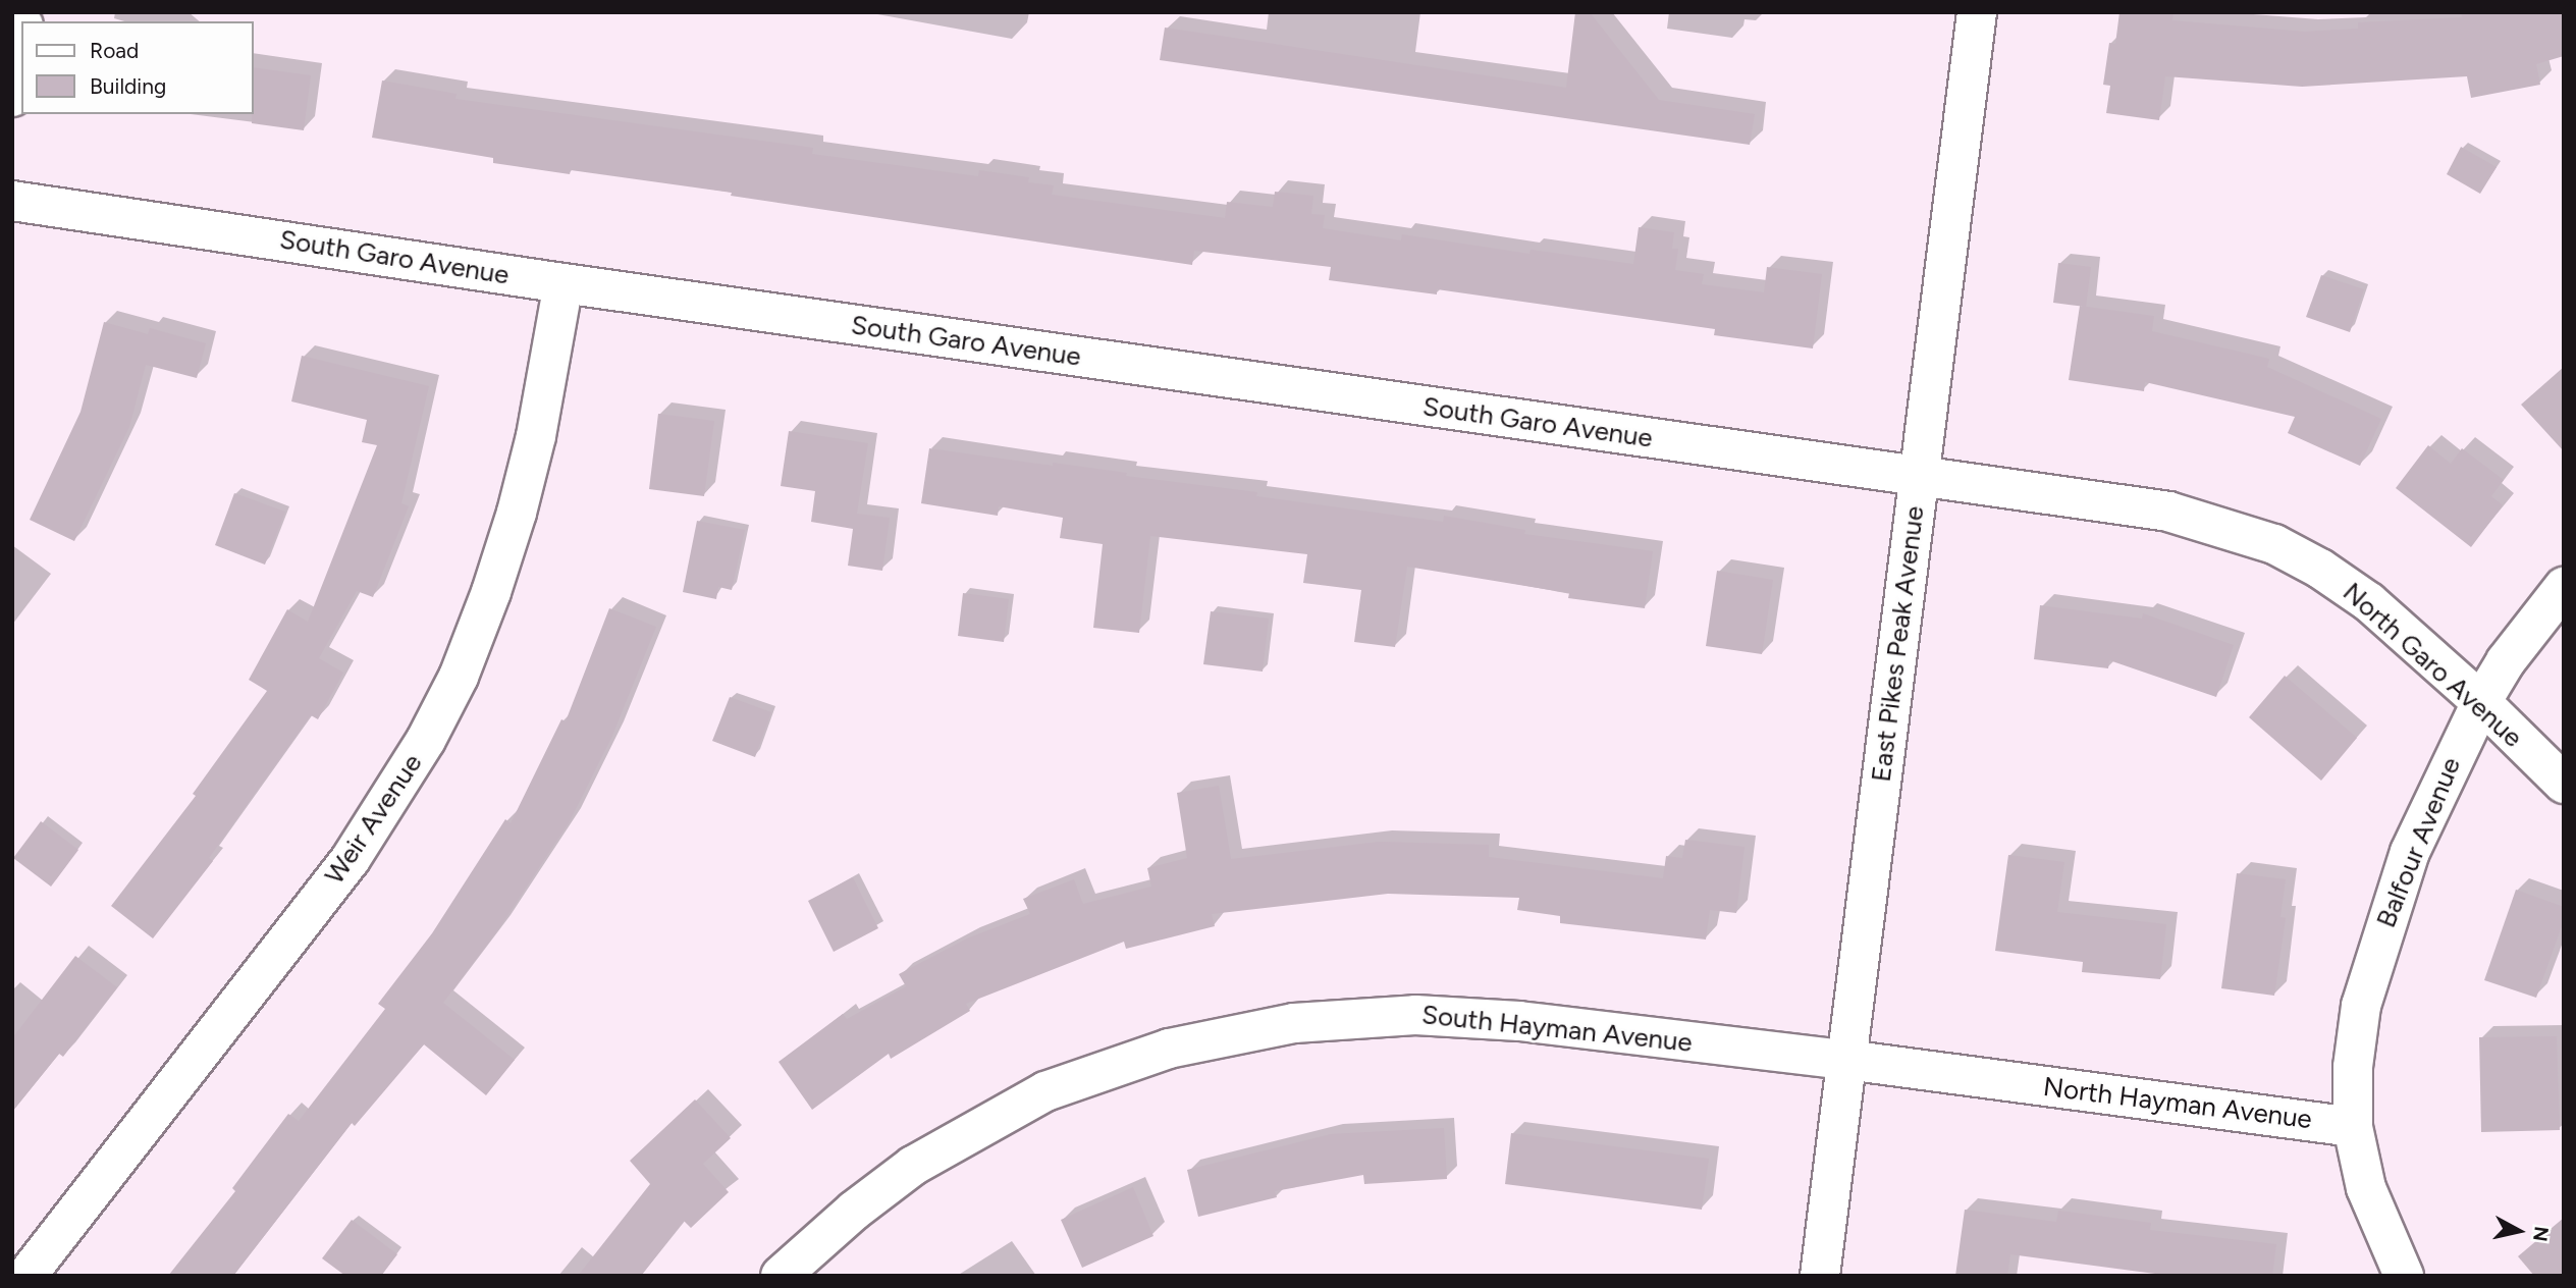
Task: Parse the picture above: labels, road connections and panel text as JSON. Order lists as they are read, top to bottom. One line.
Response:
{"streets":{"street":["South Garo Avenue","East Pikes Peak Avenue","North Garo Avenue","Weir Avenue","Balfour Avenue","South Hayman Avenue","North Hayman Avenue"]},"crossings":[["South Garo Avenue","East Pikes Peak Avenue"],["South Garo Avenue","North Garo Avenue"],["South Garo Avenue","Weir Avenue"],["East Pikes Peak Avenue","North Garo Avenue"],["East Pikes Peak Avenue","South Hayman Avenue"],["East Pikes Peak Avenue","North Hayman Avenue"],["North Garo Avenue","Balfour Avenue"],["Balfour Avenue","North Hayman Avenue"],["South Hayman Avenue","North Hayman Avenue"]],"legend":["Road","Building"],"north":"right"}
